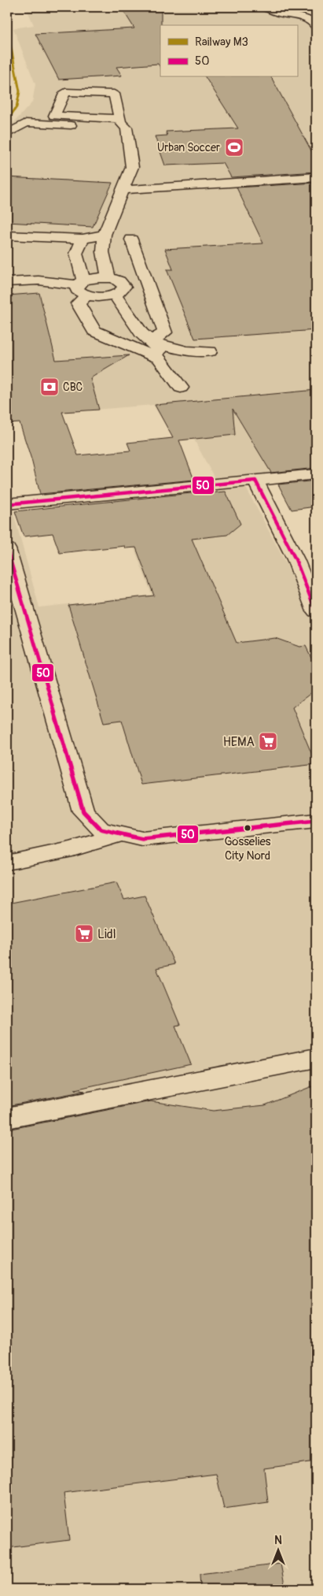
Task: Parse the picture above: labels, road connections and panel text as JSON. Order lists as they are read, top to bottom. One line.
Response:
{"places":{"sports":["Urban Soccer"],"bank":["CBC"],"supermarket":["HEMA","Lidl"],"other":["Gosselies City Nord"]},"lines":["rail line M3","transit line 50"],"legend":["Railway M3","50"],"north":"top"}
